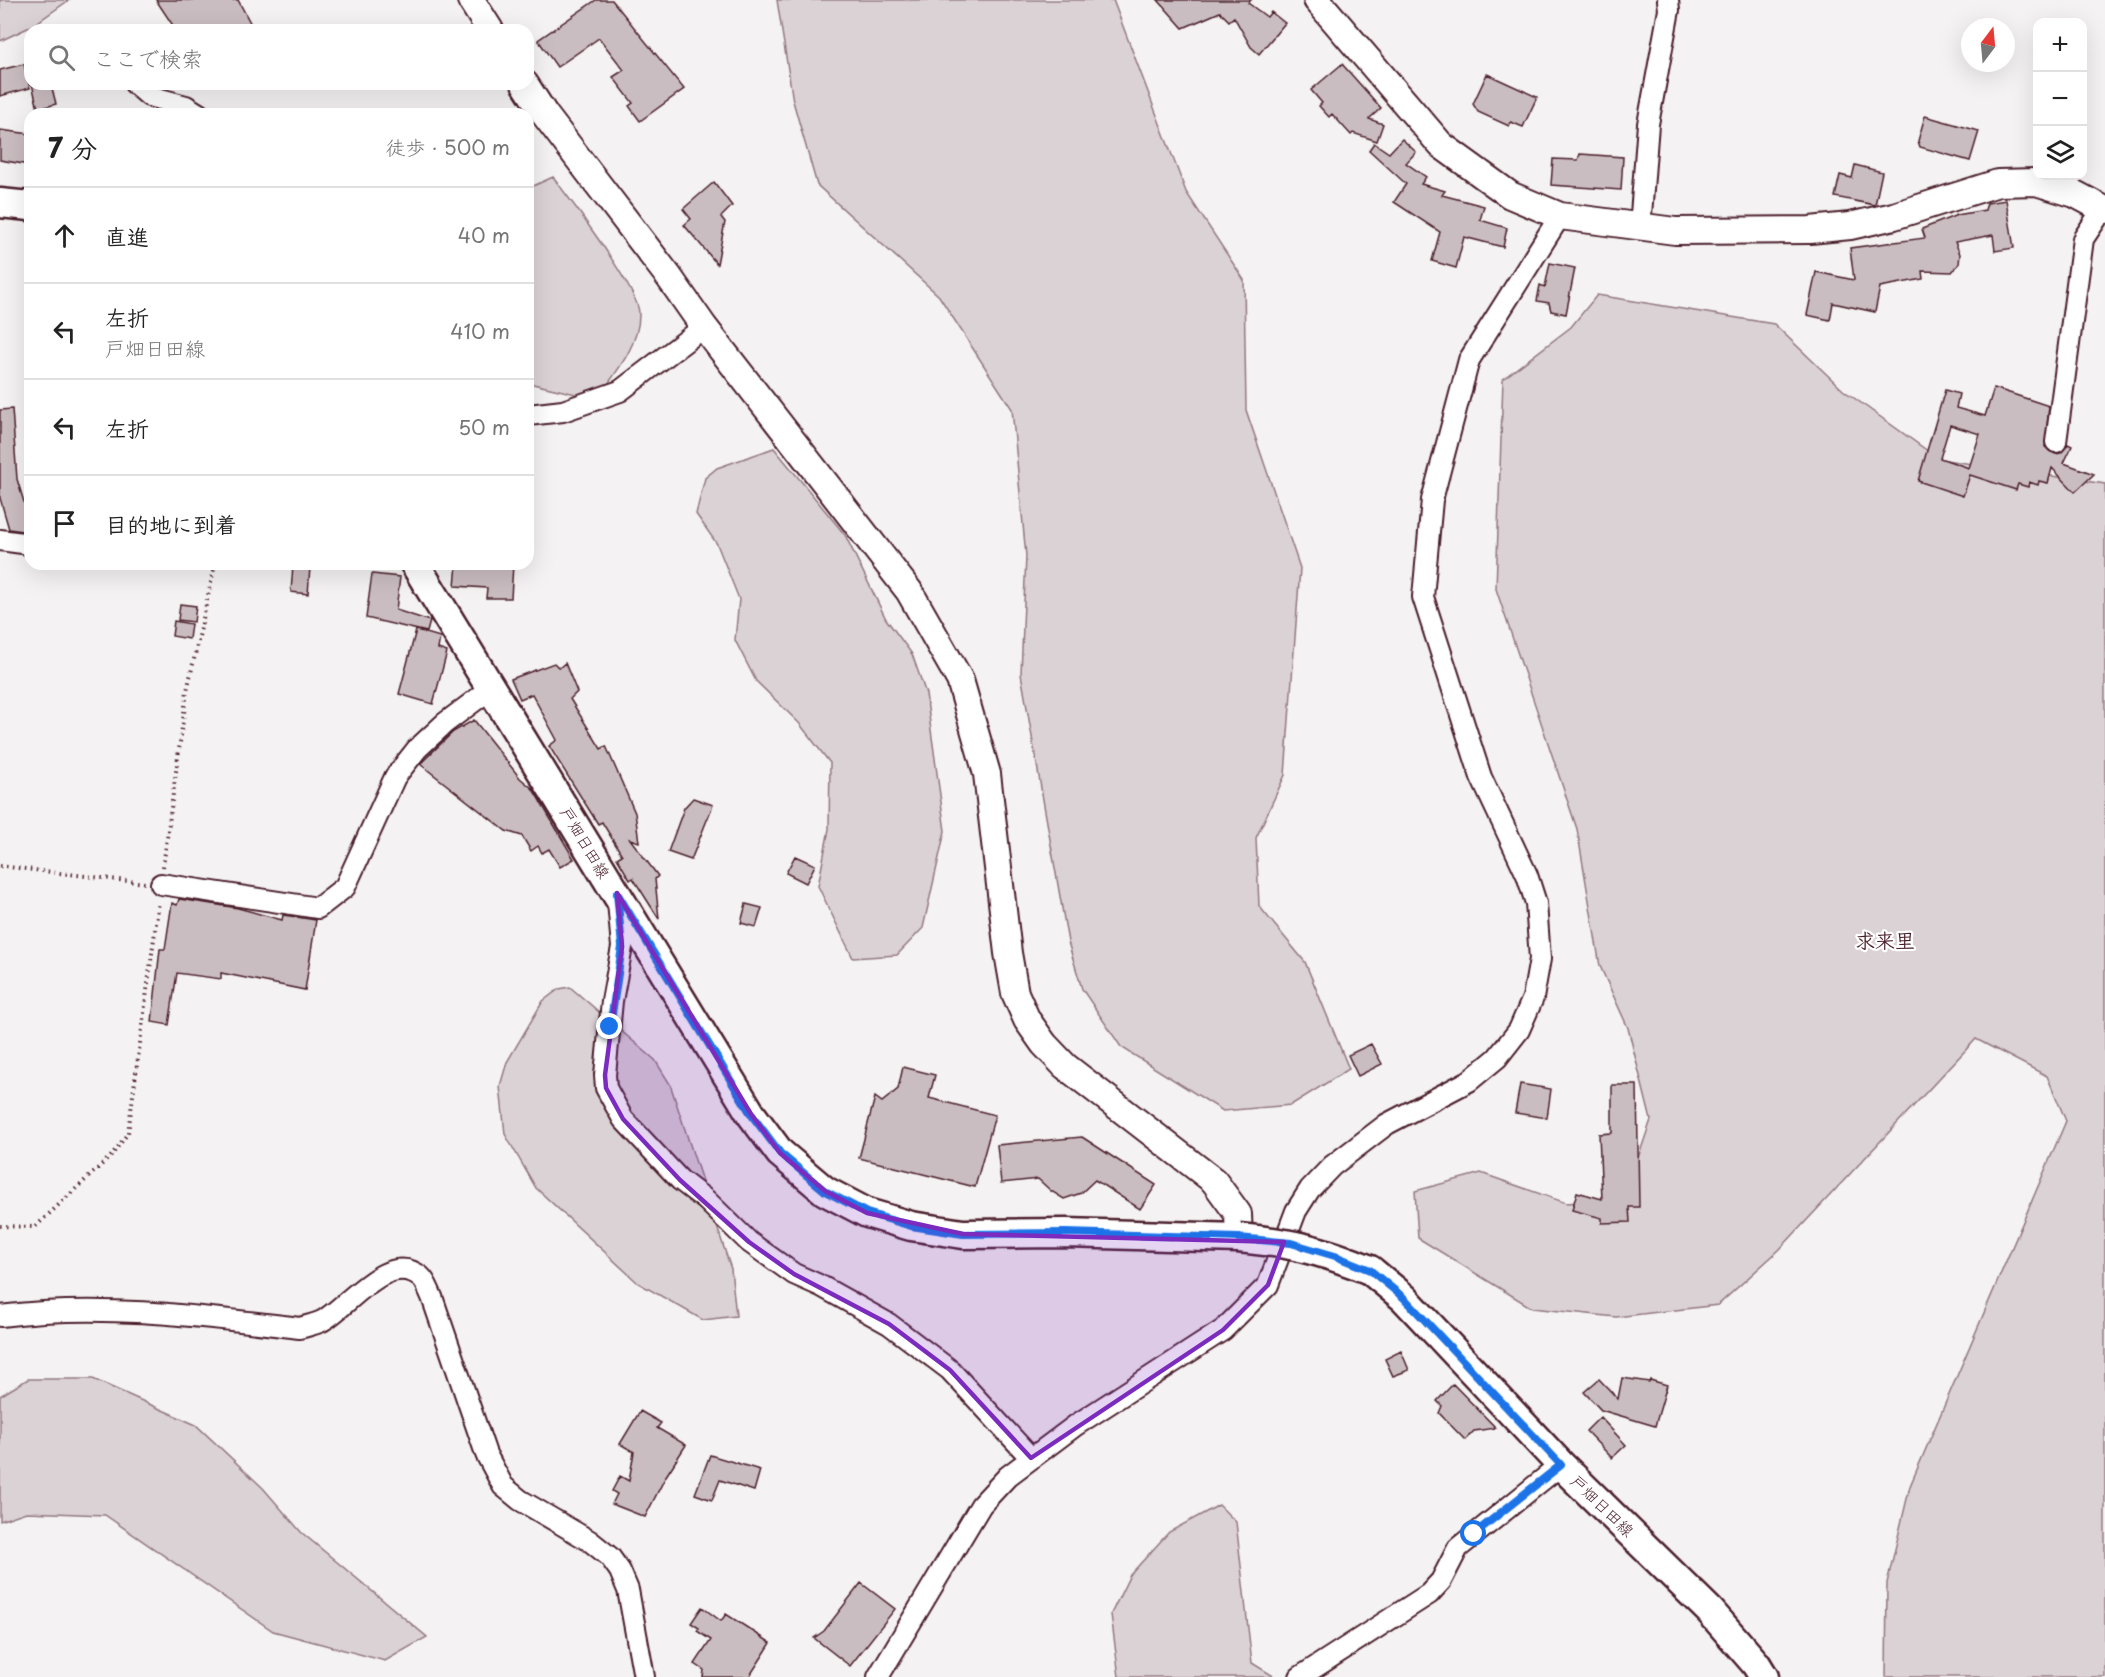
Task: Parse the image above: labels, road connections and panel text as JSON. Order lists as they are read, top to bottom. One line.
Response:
{"streets":{"main road":["戸畑日田線"]},"districts":["求来里"],"north":"top","page":{"map_buttons":["+","−"],"search":"ここで検索","heading":["7 分","徒歩 · 500 m"],"list":[["直進","40 m"],["左折","戸畑日田線","410 m"],["左折","50 m"],"目的地に到着"]}}
